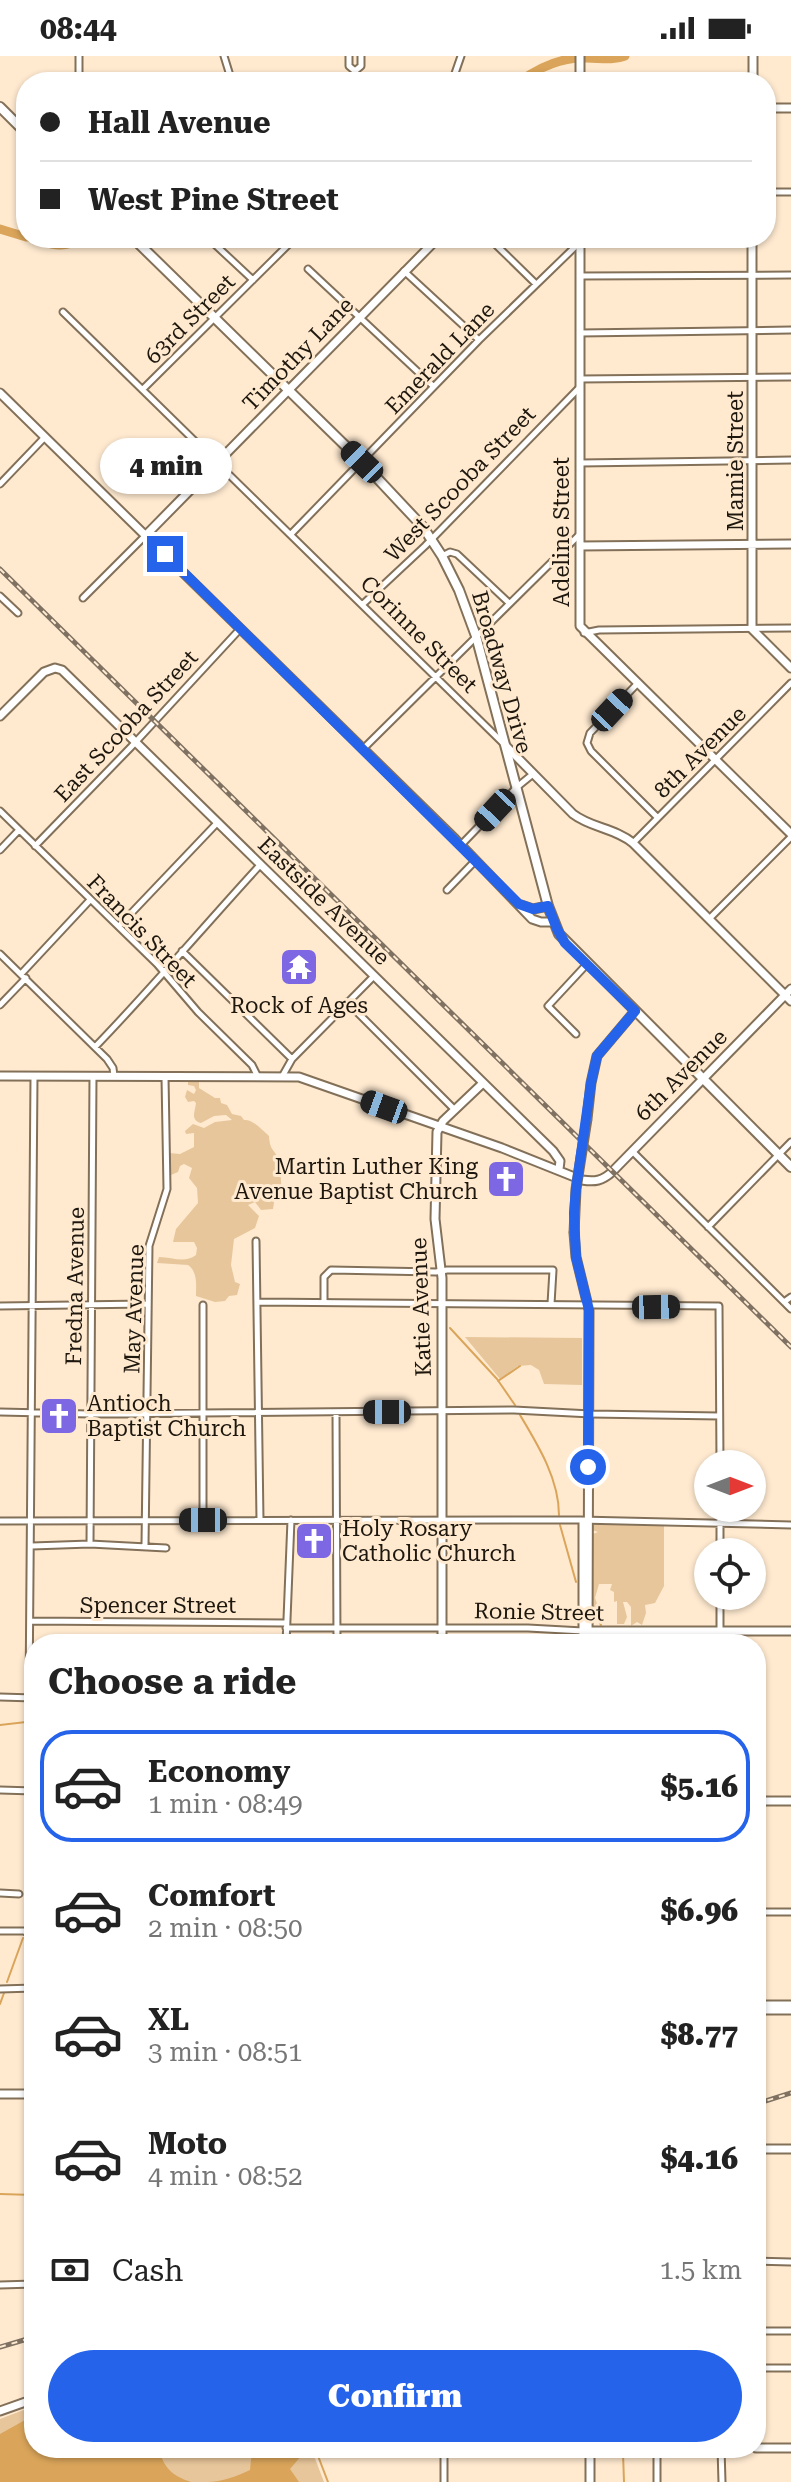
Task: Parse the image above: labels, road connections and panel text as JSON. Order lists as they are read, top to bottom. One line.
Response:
{"streets":{"main road":["Broadway Drive"],"street":["63rd Street","Timothy Lane","Emerald Lane","Mamie Street","West Scooba Street","Adeline Street","Corinne Street","East Scooba Street","8th Avenue","Eastside Avenue","Francis Street","6th Avenue","Fredna Avenue","Katie Avenue","May Avenue","Spencer Street","Ronie Street"]},"crossings":[["63rd Street","Corinne Street"],["63rd Street","Broadway Drive"],["Timothy Lane","Corinne Street"],["Timothy Lane","Broadway Drive"],["Emerald Lane","Corinne Street"],["Emerald Lane","Broadway Drive"],["West Scooba Street","Adeline Street"],["West Scooba Street","Corinne Street"],["West Scooba Street","Broadway Drive"],["Adeline Street","8th Avenue"],["Corinne Street","Broadway Drive"],["Corinne Street","8th Avenue"],["Corinne Street","6th Avenue"],["Broadway Drive","6th Avenue"],["East Scooba Street","Eastside Avenue"],["East Scooba Street","Francis Street"],["Eastside Avenue","6th Avenue"],["Katie Avenue","Ronie Street"],["Spencer Street","Ronie Street"]],"places":{"temple":["Rock of Ages"],"church":["Martin Luther King Avenue Baptist Church","Antioch Baptist Church","Holy Rosary Catholic Church"]},"north":"right","page":{"status":"08:44","banner":["Hall Avenue","West Pine Street"],"bubble":"4 min","heading":"Choose a ride","list":[{"name":"Economy","note":"1 min · 08:49","value":"$5.16"},{"name":"Comfort","note":"2 min · 08:50","value":"$6.96"},{"name":"XL","note":"3 min · 08:51","value":"$8.77"},{"name":"Moto","note":"4 min · 08:52","value":"$4.16"}],"pay":["Cash","1.5 km"],"buttons":"Confirm"}}
